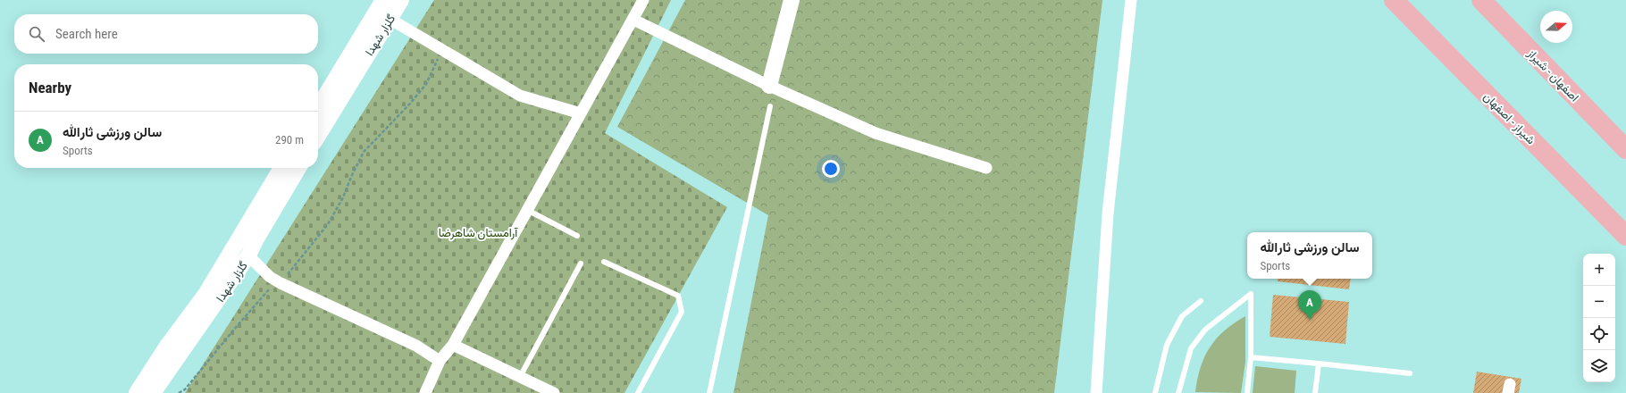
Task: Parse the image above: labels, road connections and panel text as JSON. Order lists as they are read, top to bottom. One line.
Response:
{"streets":{"highway":["اصفهان - شیراز","شیراز - اصفهان"],"street":["گلزار شهدا"]},"parks":["آرامستان شاهرضا"],"north":"right","page":{"search":"Search here","heading":"Nearby","list":[{"mark":"A","name":"سالن ورزشی ثارالله","note":"Sports","value":"290 m"}],"popup":["سالن ورزشی ثارالله","Sports"],"map_buttons":["+","−"],"pins":"A"}}
